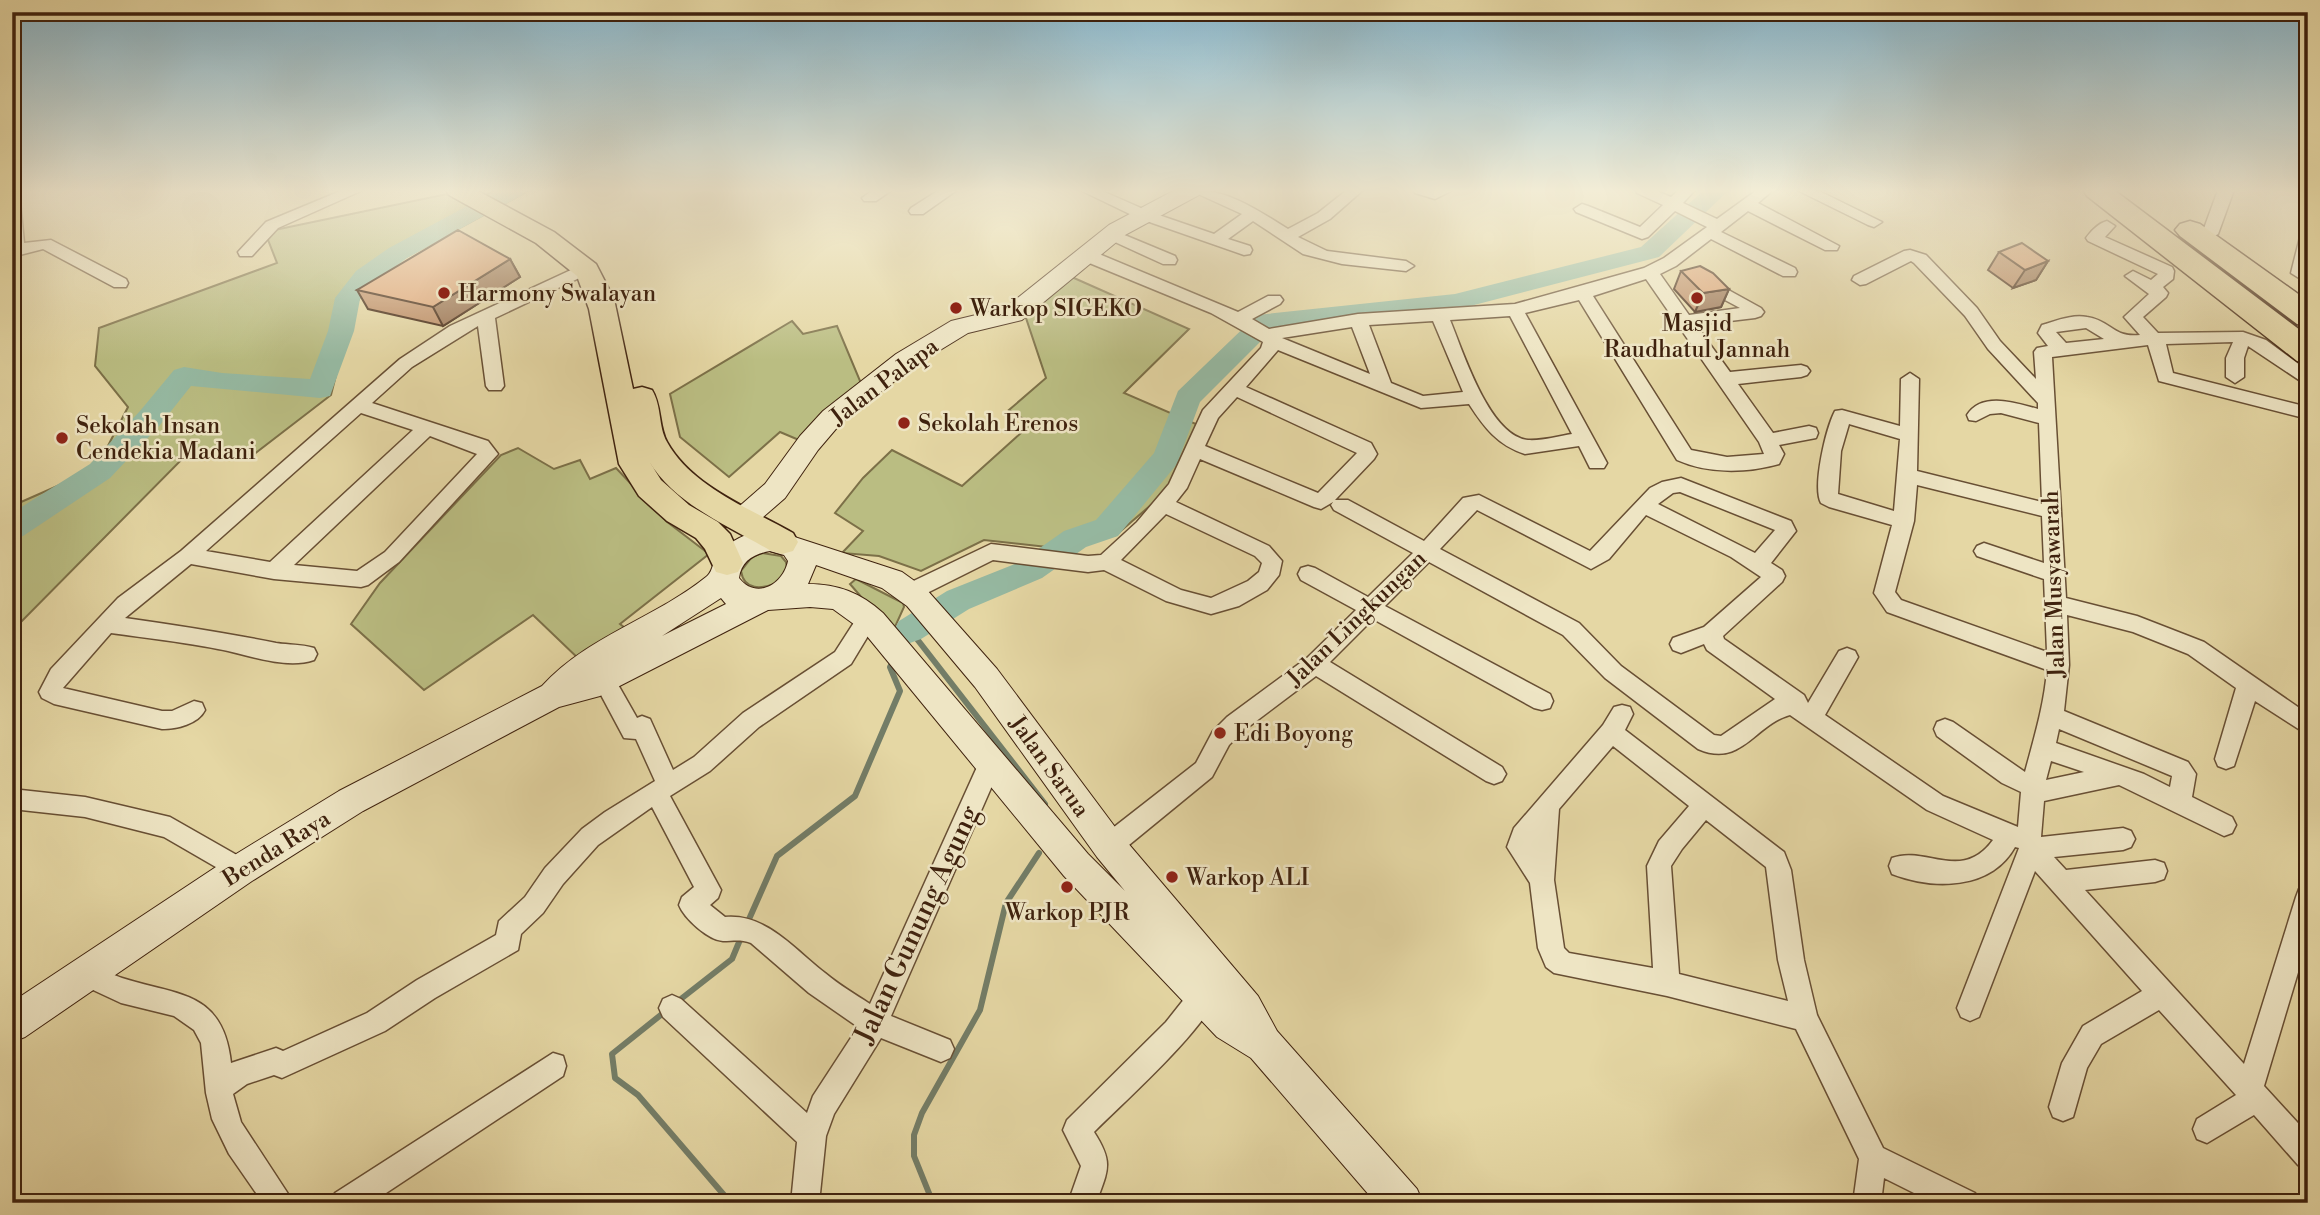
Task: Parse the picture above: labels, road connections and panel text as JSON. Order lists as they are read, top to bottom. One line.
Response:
{"streets":{"main road":["Jalan Palapa","Jalan Sarua","Benda Raya"],"street":["Jalan Musyawarah","Jalan Lingkungan","Jalan Gunung Agung"]},"crossings":[["Jalan Lingkungan","Jalan Sarua"],["Jalan Sarua","Benda Raya"],["Jalan Sarua","Jalan Gunung Agung"]],"places":["Harmony Swalayan","Masjid Raudhatul Jannah","Warkop SIGEKO","Sekolah Erenos","Sekolah Insan Cendekia Madani","Edi Boyong","Warkop ALI","Warkop PJR"]}
